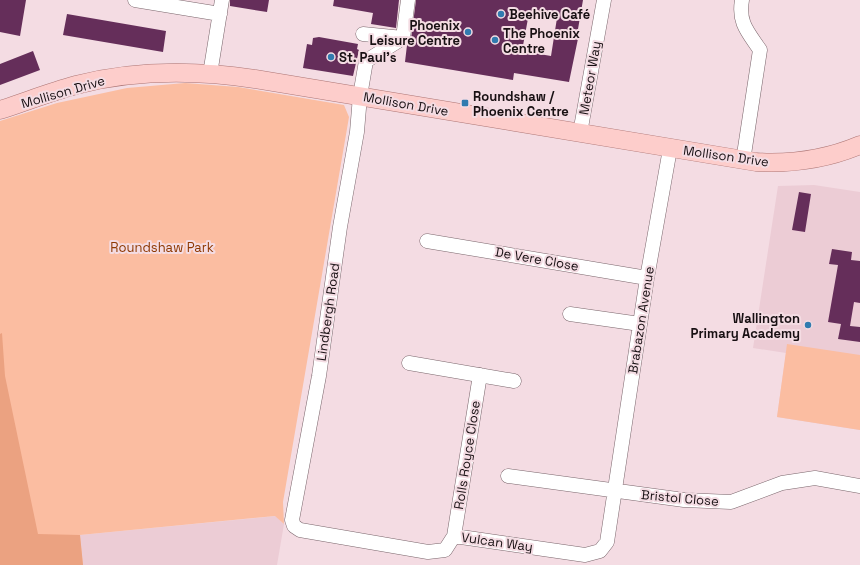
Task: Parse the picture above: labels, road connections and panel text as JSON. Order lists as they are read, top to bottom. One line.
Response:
{"streets":{"main road":["Mollison Drive"],"street":["Meteor Way","De Vere Close","Lindbergh Road","Brabazon Avenue","Rolls Royce Close","Bristol Close","Vulcan Way"]},"crossings":[["Meteor Way","Mollison Drive"],["Mollison Drive","Lindbergh Road"],["Mollison Drive","Brabazon Avenue"],["De Vere Close","Brabazon Avenue"],["Lindbergh Road","Vulcan Way"],["Brabazon Avenue","Bristol Close"],["Brabazon Avenue","Vulcan Way"],["Rolls Royce Close","Vulcan Way"],["Bristol Close","Vulcan Way"]],"parks":["Roundshaw Park"],"places":{"other":["Beehive Café","Phoenix Leisure Centre","The Phoenix Centre","St. Paul's","Wallington Primary Academy"],"transit":["Roundshaw / Phoenix Centre"]}}
